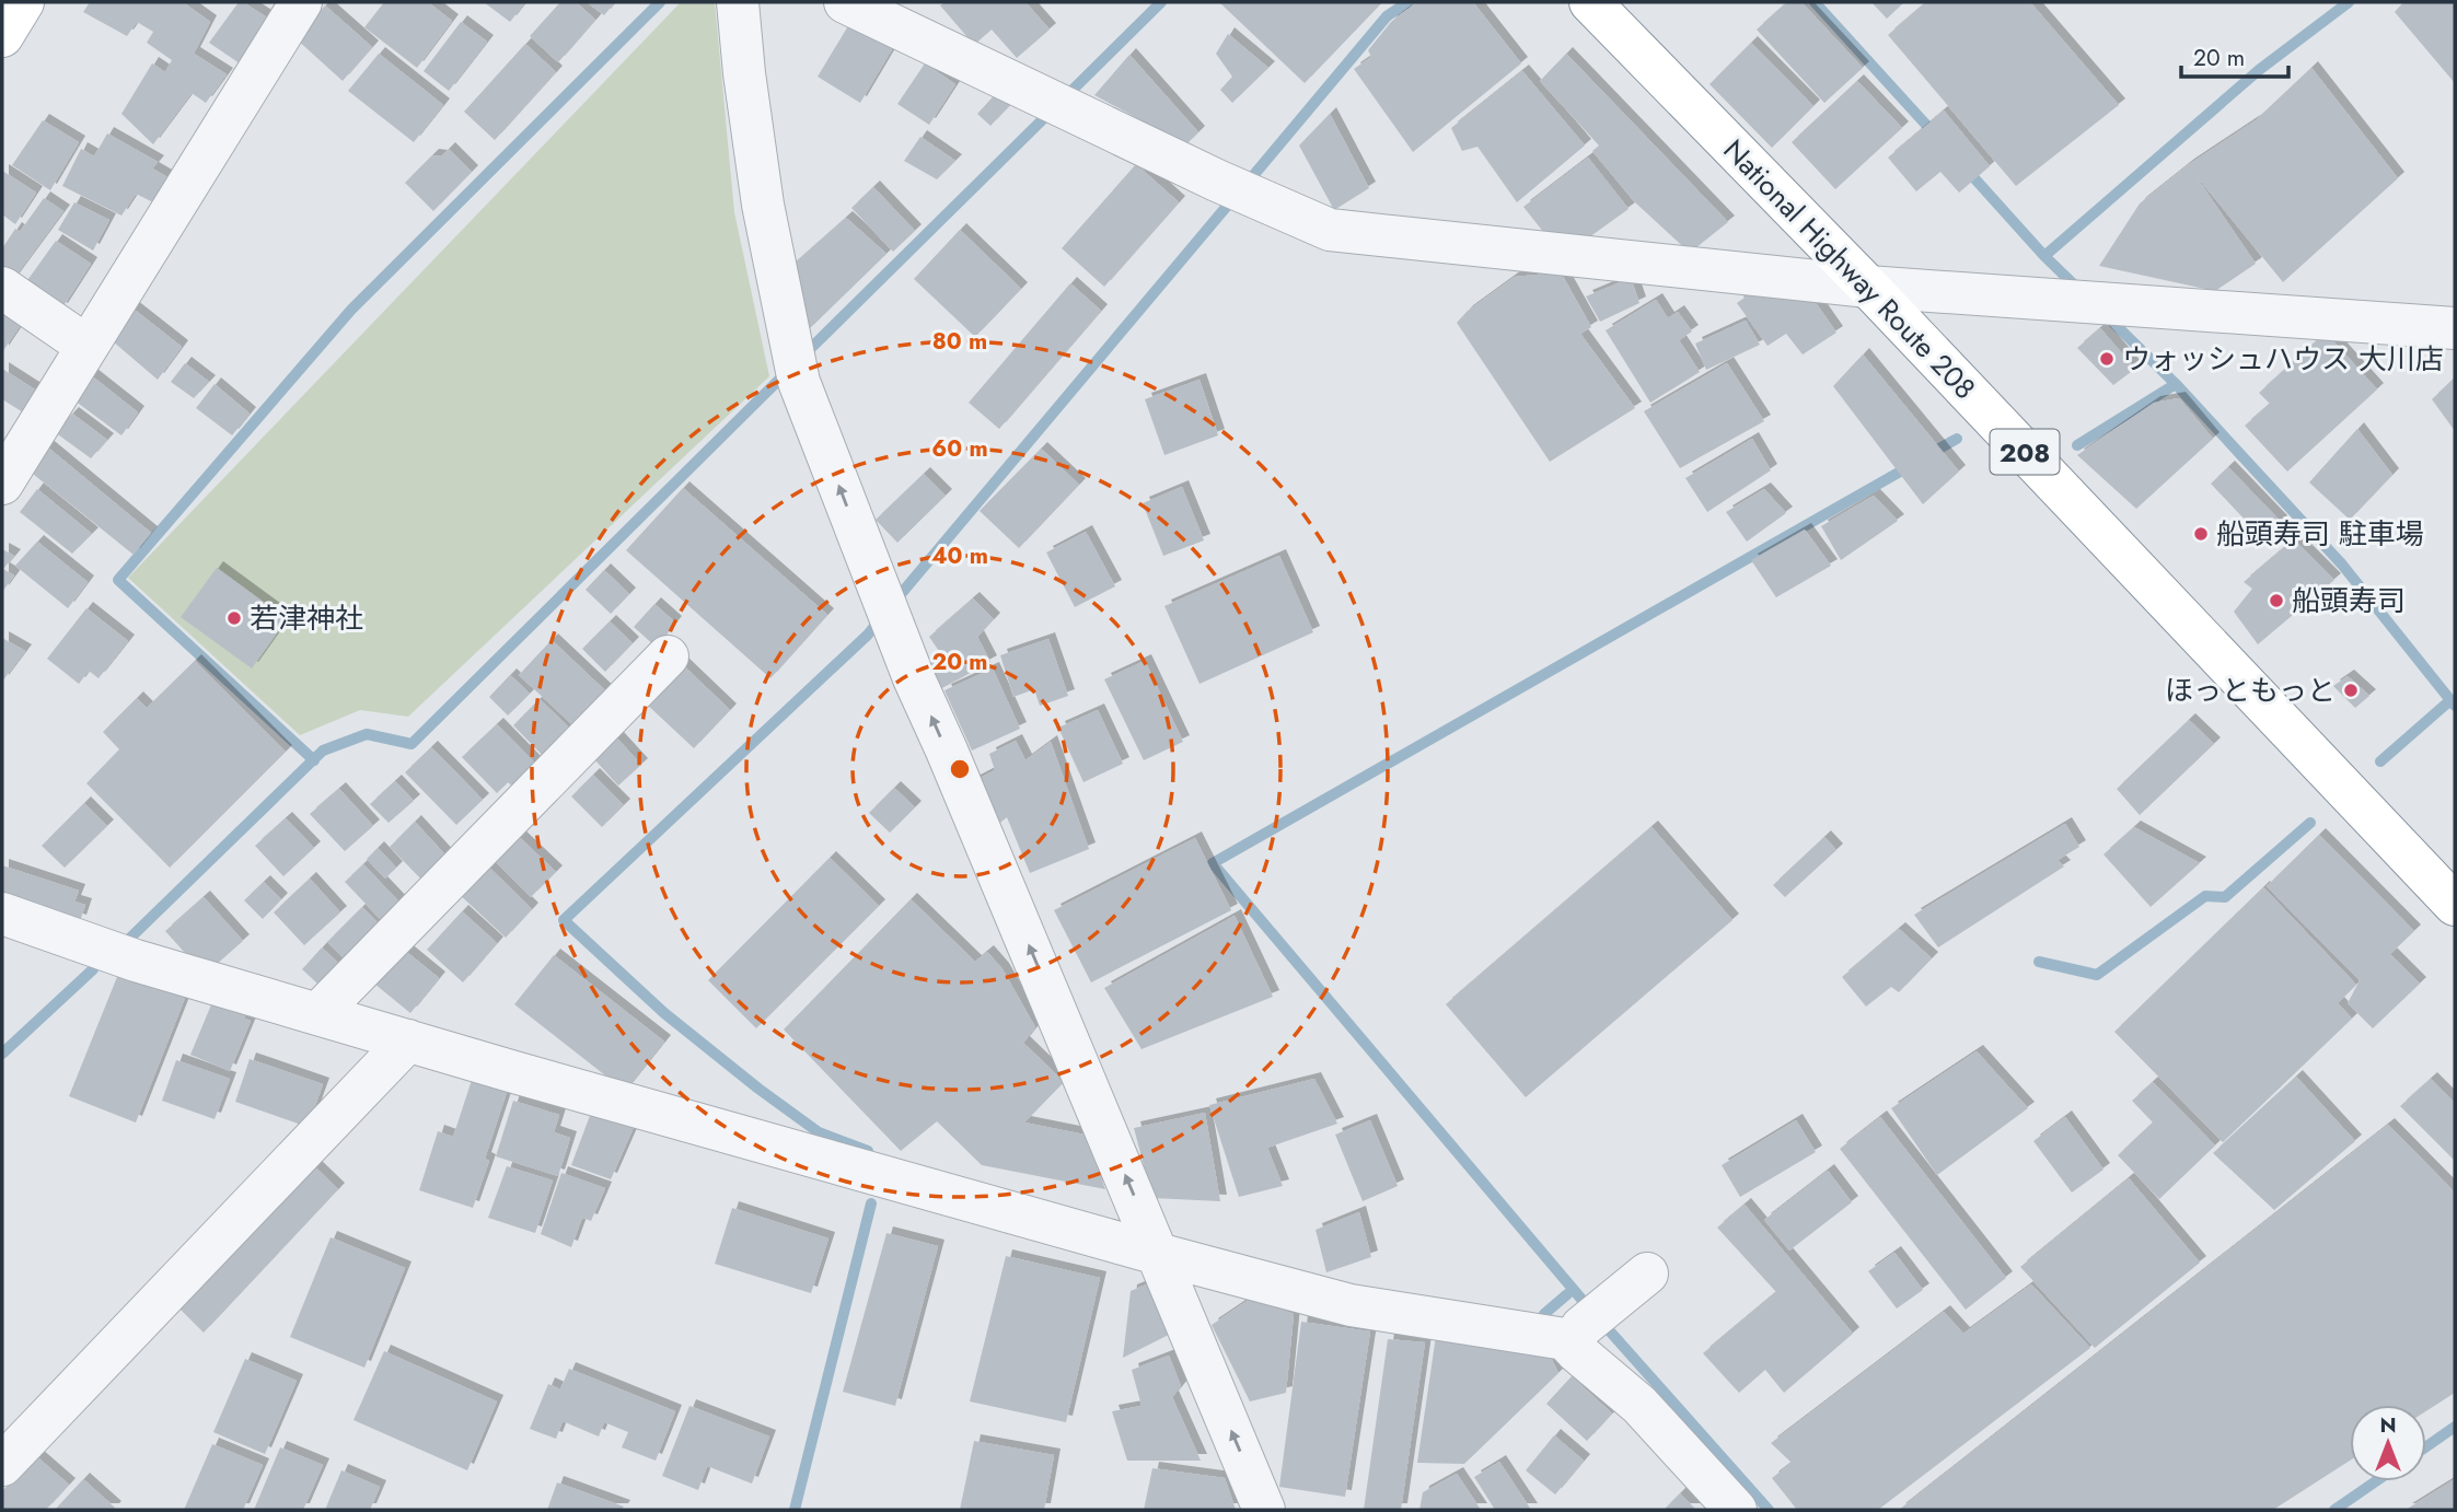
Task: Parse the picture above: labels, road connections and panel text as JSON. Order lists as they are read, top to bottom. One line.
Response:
{"streets":{"main road":["National Highway Route 208","208"]},"places":["ウォッシュハウス 大川店","船頭寿司 駐車場","船頭寿司","若津神社","ほっともっと"],"scale_bar":"20 m","north":"top","rings":["80 m","60 m","40 m","20 m"]}
